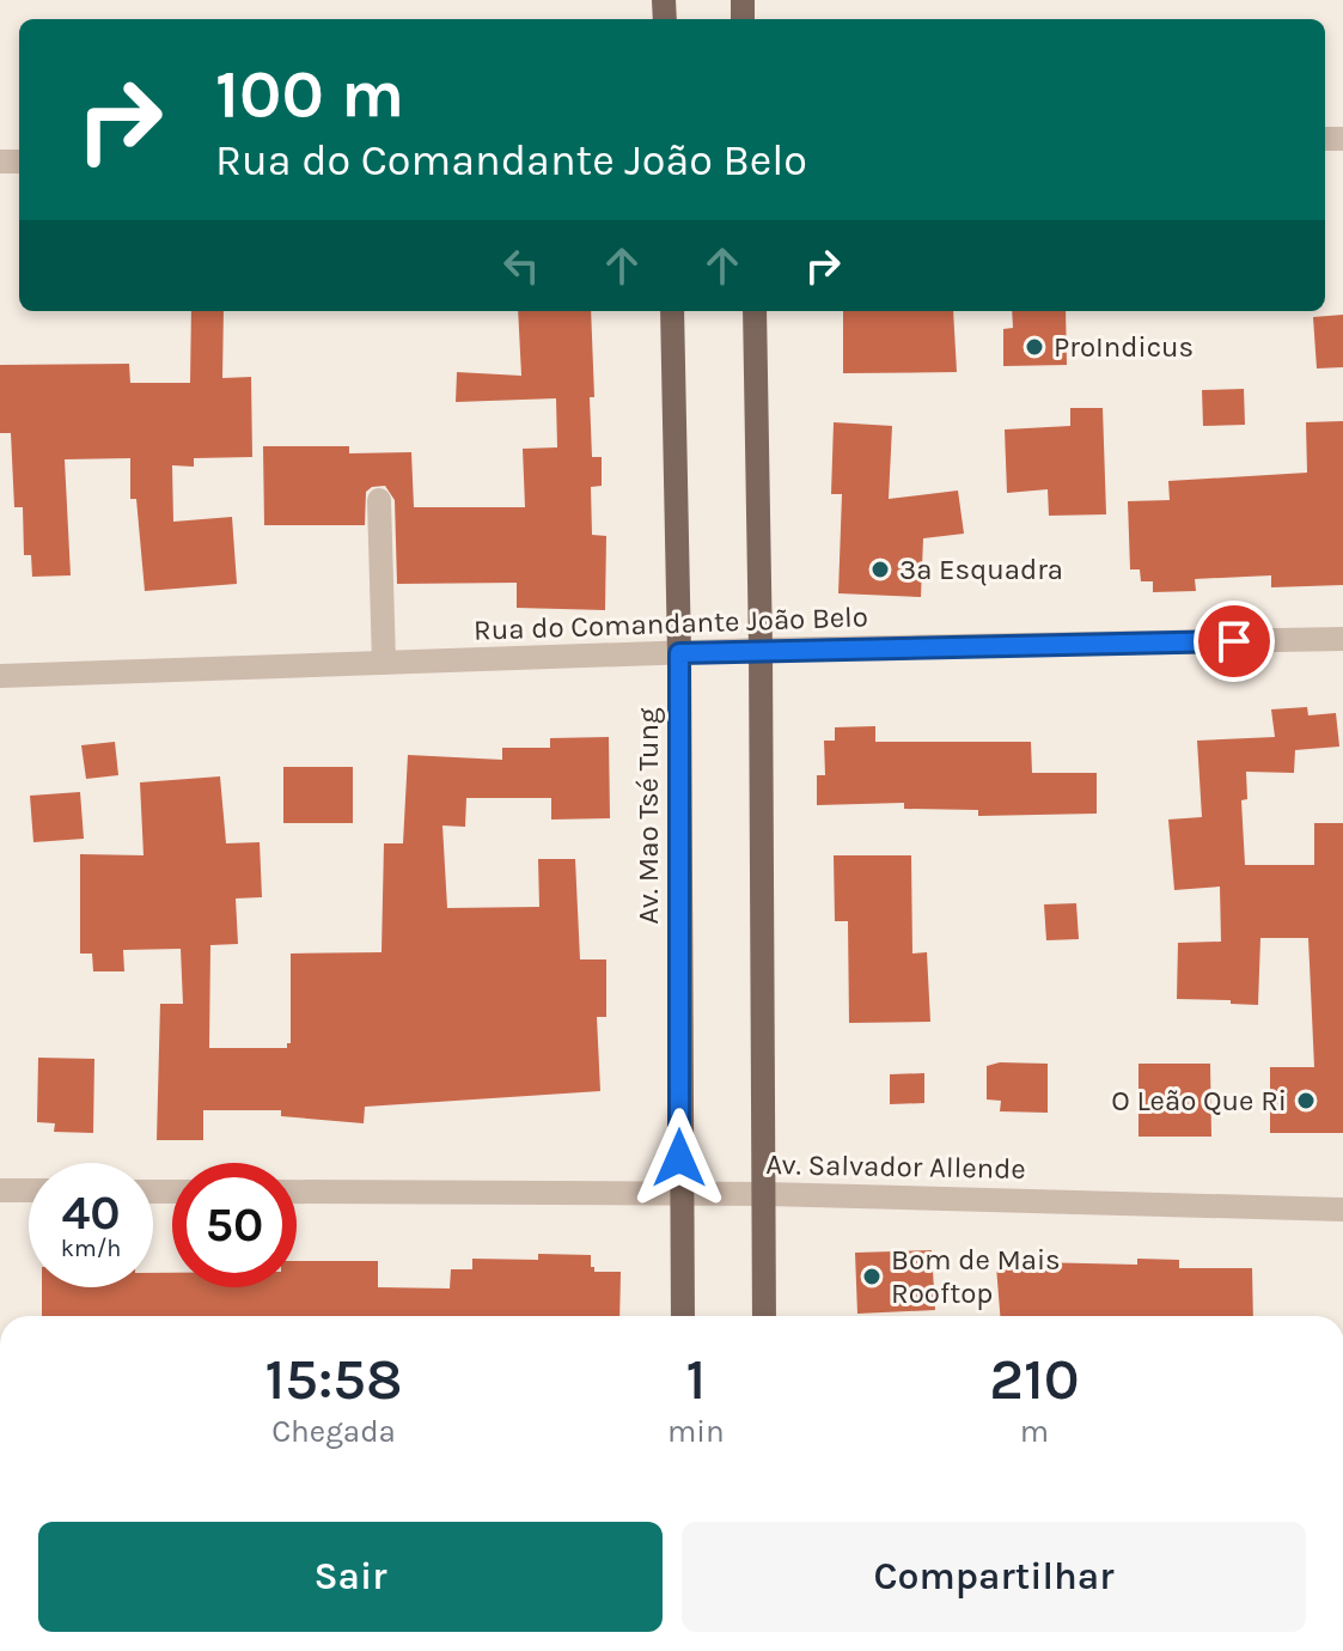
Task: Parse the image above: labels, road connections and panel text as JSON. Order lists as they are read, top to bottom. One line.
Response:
{"streets":{"main road":["Av. Mao Tsé Tung"],"street":["Rua do Comandante João Belo","Av. Salvador Allende"]},"crossings":[["Rua do Comandante João Belo","Av. Mao Tsé Tung"],["Av. Mao Tsé Tung","Av. Salvador Allende"]],"places":["ProIndicus","3a Esquadra","O Leão Que Ri","Bom de Mais Rooftop"],"page":{"turn":["100 m","Rua do Comandante João Belo"],"speed":"40 km/h","limit":"50","eta":["15:58","Chegada","1","min","210","m"],"buttons":["Sair","Compartilhar"]}}
